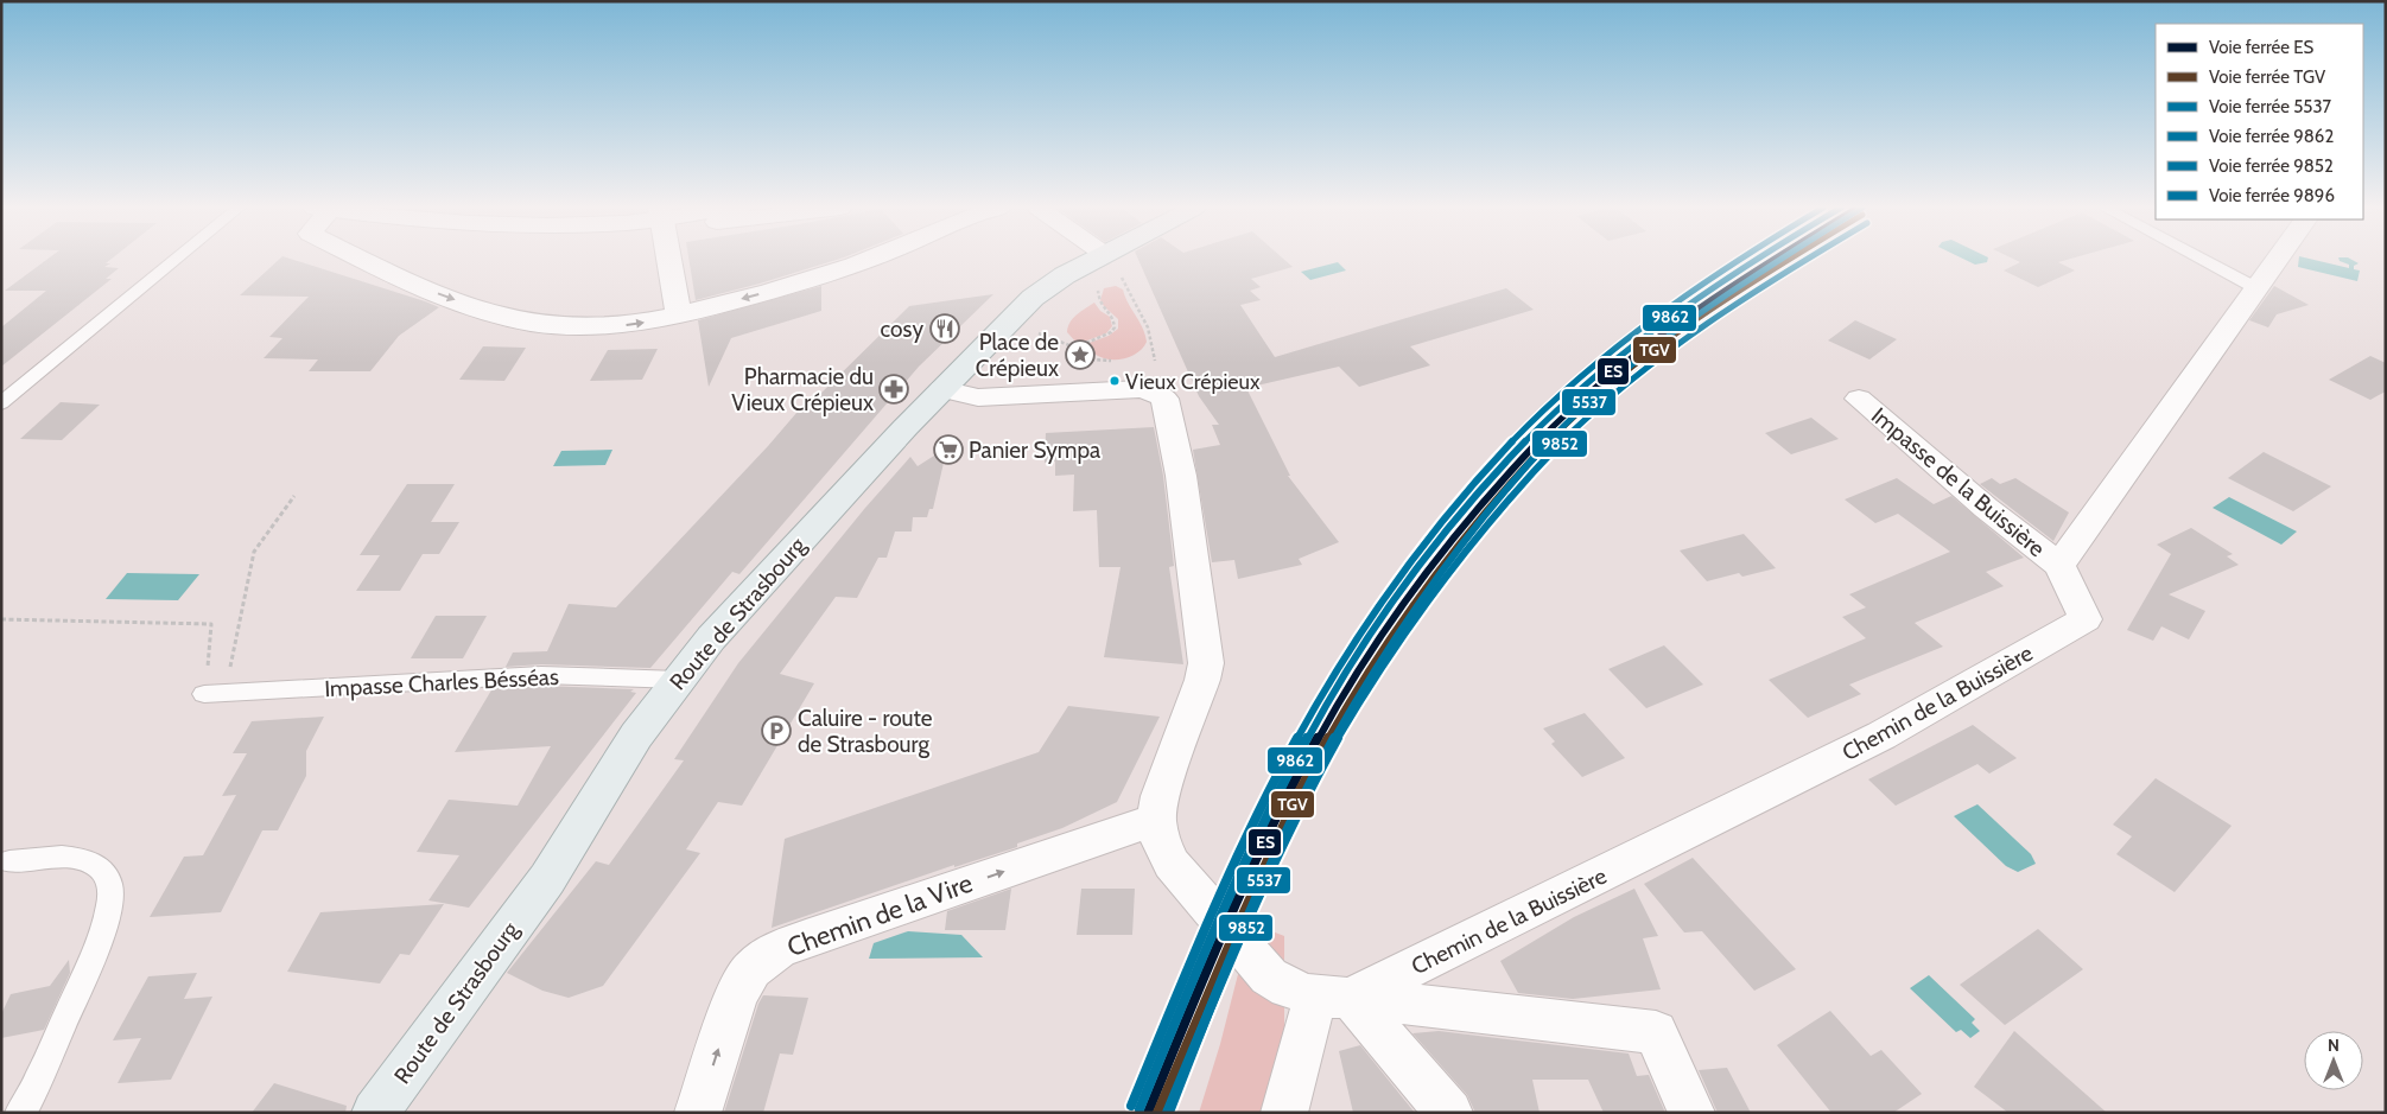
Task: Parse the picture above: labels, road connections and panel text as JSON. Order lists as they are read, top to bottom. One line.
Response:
{"streets":{"main road":["Route de Strasbourg"],"street":["Impasse de la Buissière","Chemin de la Buissière","Chemin de la Vire"],"lane":["Impasse Charles Bésséas"]},"crossings":[["Impasse de la Buissière","Chemin de la Buissière"],["Route de Strasbourg","Impasse Charles Bésséas"]],"one_way":["Chemin de la Vire"],"places":{"restaurant":["cosy"],"place":["Place de Crépieux"],"other":["Vieux Crépieux"],"pharmacy":["Pharmacie du Vieux Crépieux"],"supermarket":["Panier Sympa"],"parking":["Caluire - route de Strasbourg"]},"lines":["rail line ES","rail line TGV","rail line 5537","rail line 9862","rail line 9852","rail line 9896"],"legend":["Voie ferrée ES","Voie ferrée TGV","Voie ferrée 5537","Voie ferrée 9862","Voie ferrée 9852","Voie ferrée 9896"],"north":"top"}
